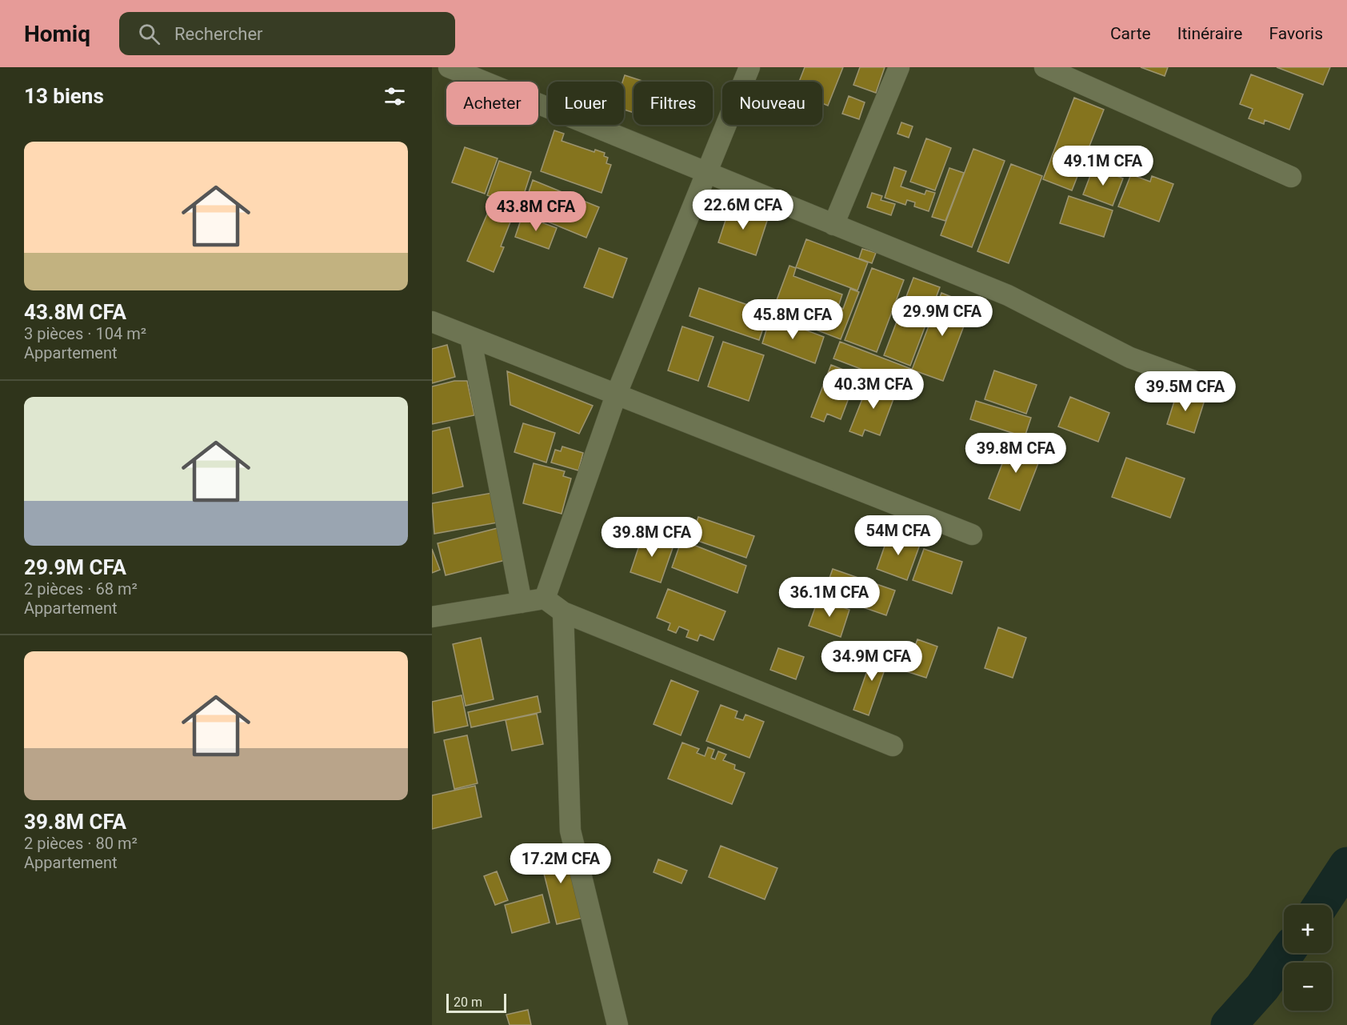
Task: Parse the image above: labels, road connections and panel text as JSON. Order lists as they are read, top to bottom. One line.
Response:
{"scale_bar":"20 m","page":{"header":"Homiq","search":"Rechercher","nav":["Carte","Itinéraire","Favoris"],"heading":"13 biens","chip":["Acheter","Louer","Filtres","Nouveau"],"list":[{"name":"43.8M CFA","note":"3 pièces · 104 m² · Appartement"},{"name":"29.9M CFA","note":"2 pièces · 68 m² · Appartement"},{"name":"39.8M CFA","note":"2 pièces · 80 m² · Appartement"}],"price":["49.1M CFA","22.6M CFA","43.8M CFA","29.9M CFA","45.8M CFA","40.3M CFA","39.5M CFA","39.8M CFA","54M CFA","39.8M CFA","36.1M CFA","34.9M CFA","17.2M CFA"],"map_buttons":["+","−"],"scale":"20 m"}}
